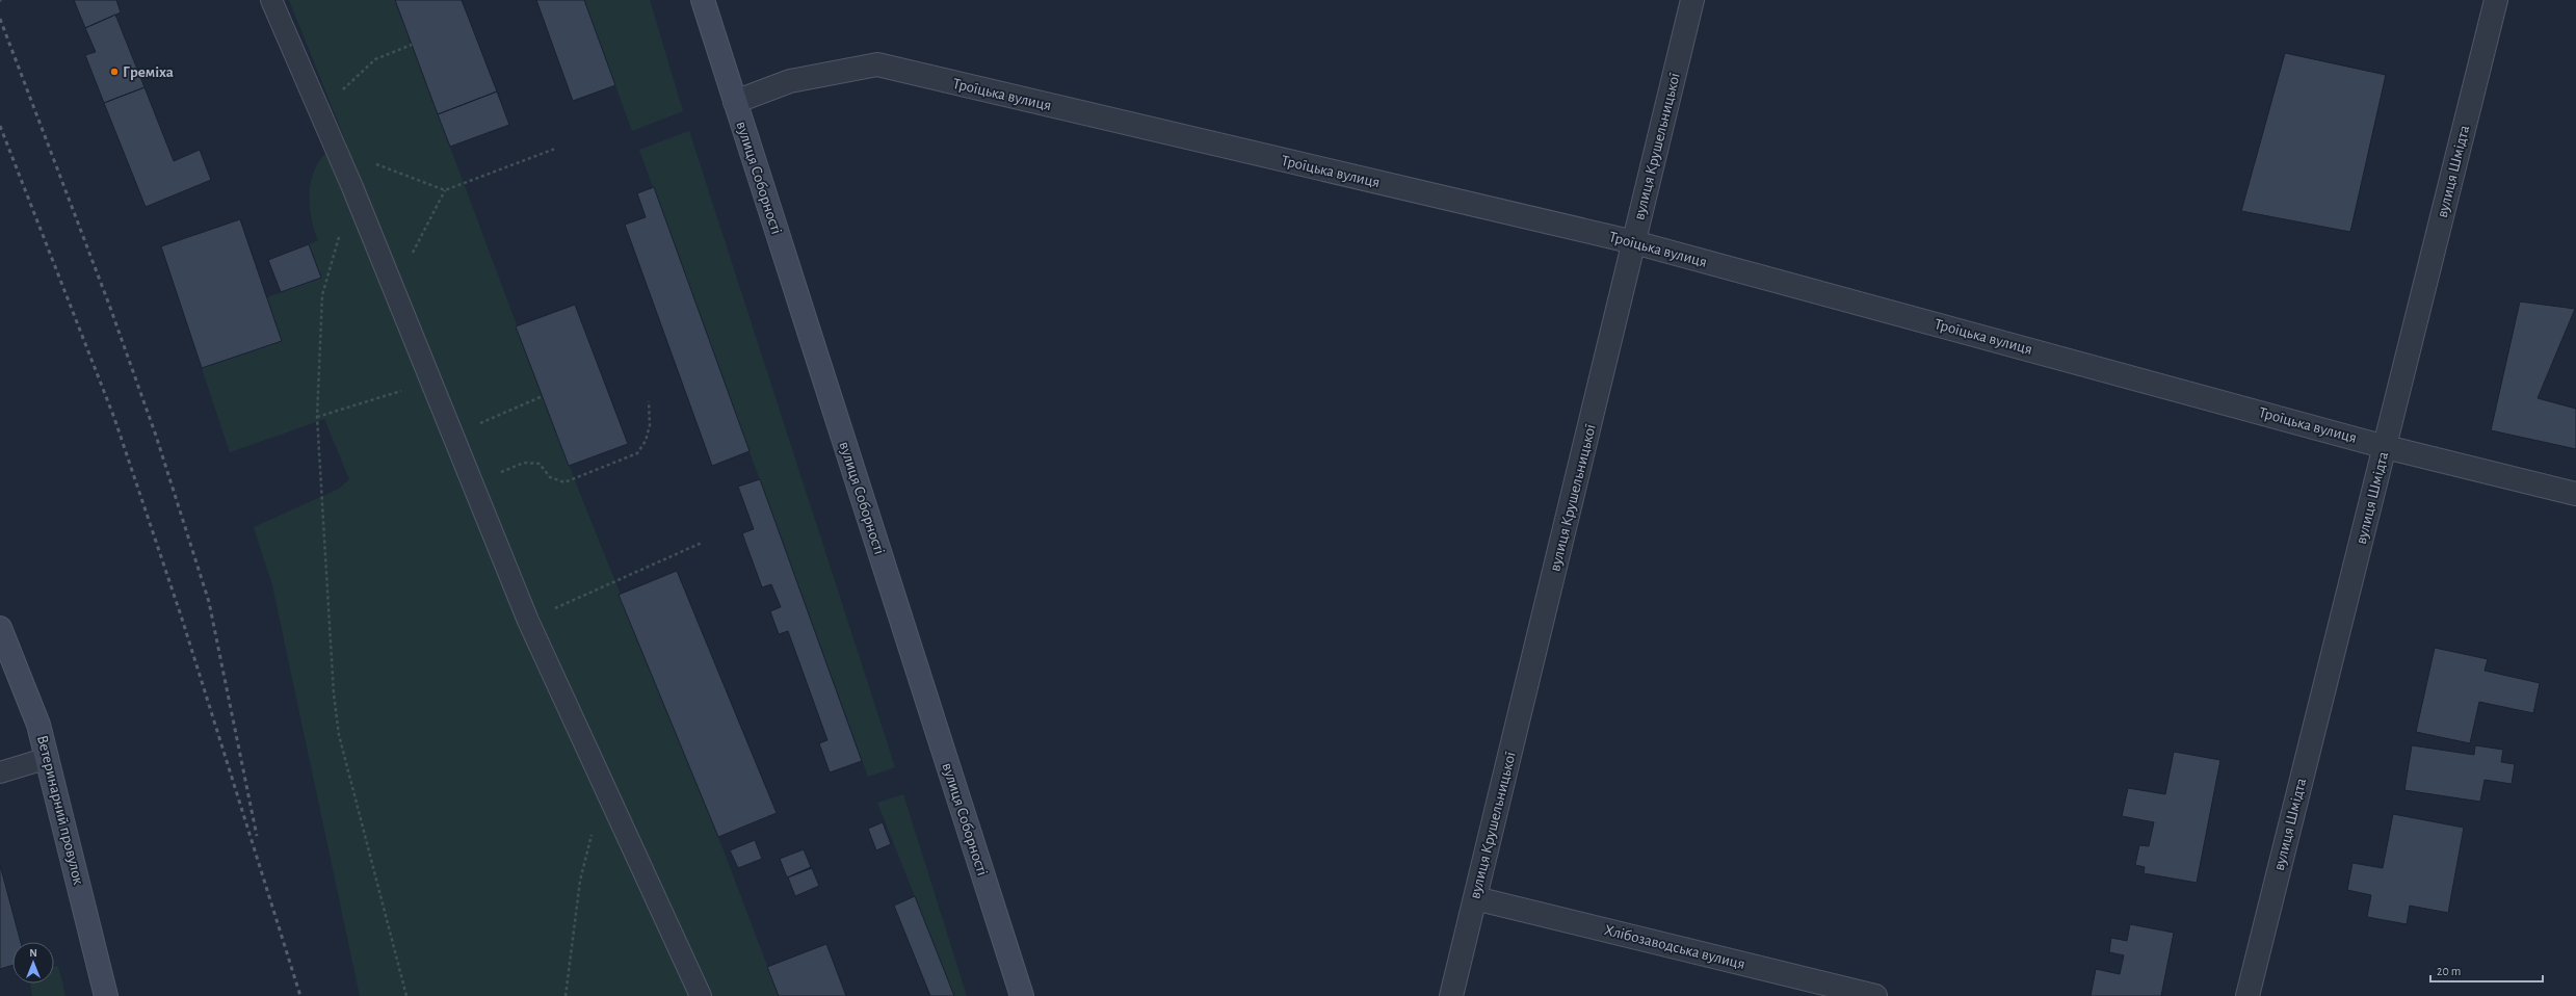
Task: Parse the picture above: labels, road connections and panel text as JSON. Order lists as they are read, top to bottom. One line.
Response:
{"streets":{"main road":["вулиця Соборності","Ветеринарний провулок"],"street":["Троїцька вулиця","вулиця Крушельницької","вулиця Шмідта","Хлібозаводська вулиця"]},"crossings":[["Троїцька вулиця","вулиця Крушельницької"],["Троїцька вулиця","вулиця Шмідта"],["Троїцька вулиця","вулиця Соборності"],["вулиця Крушельницької","Хлібозаводська вулиця"]],"places":["Греміха"],"scale_bar":"20 m","north":"top"}
